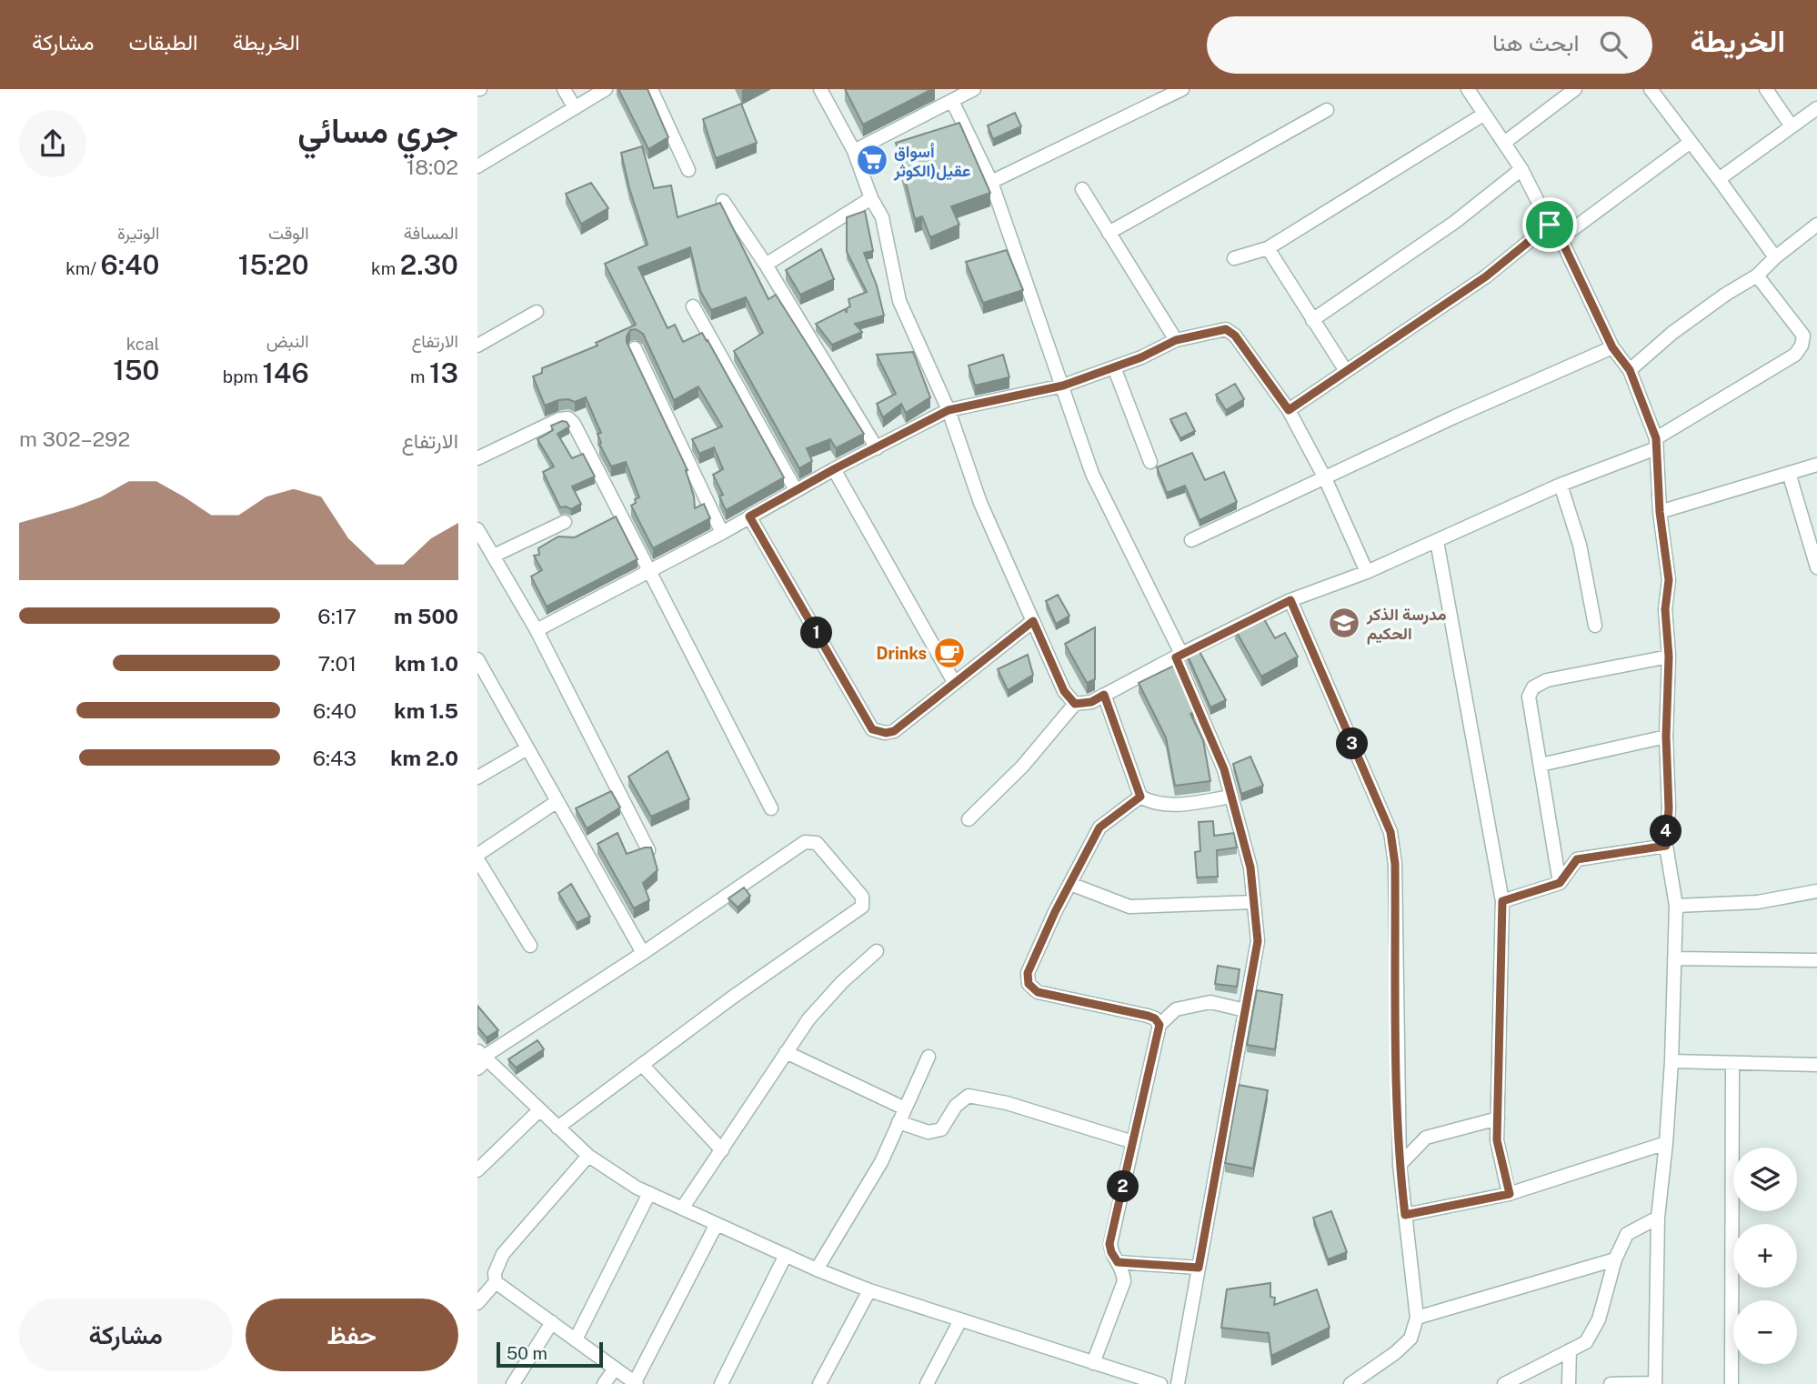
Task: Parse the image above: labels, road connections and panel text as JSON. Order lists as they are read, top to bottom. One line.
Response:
{"places":{"supermarket":["أسواق عقيل(الكوثر"],"school or university":["مدرسة الذكر الحكيم"],"cafe":["Drinks"]},"scale_bar":"50 m","page":{"header":"الخريطة","search":"ابحث هنا","nav":["الخريطة","الطبقات","مشاركة"],"heading":["جري مسائي","18:02"],"stats":[["المسافة","2.30 km"],["الوقت","15:20"],["الوتيرة","6:40 /km"],["الارتفاع","13 m"],["النبض","146 bpm"],["kcal","150"]],"chart":["الارتفاع","292–302 m"],"list":[{"name":"500 m","note":"6:17"},{"name":"1.0 km","note":"7:01"},{"name":"1.5 km","note":"6:40"},{"name":"2.0 km","note":"6:43"}],"pins":["1","3","4","2"],"map_buttons":["+","−"],"buttons":["حفظ","مشاركة"],"scale":"50 m"}}
